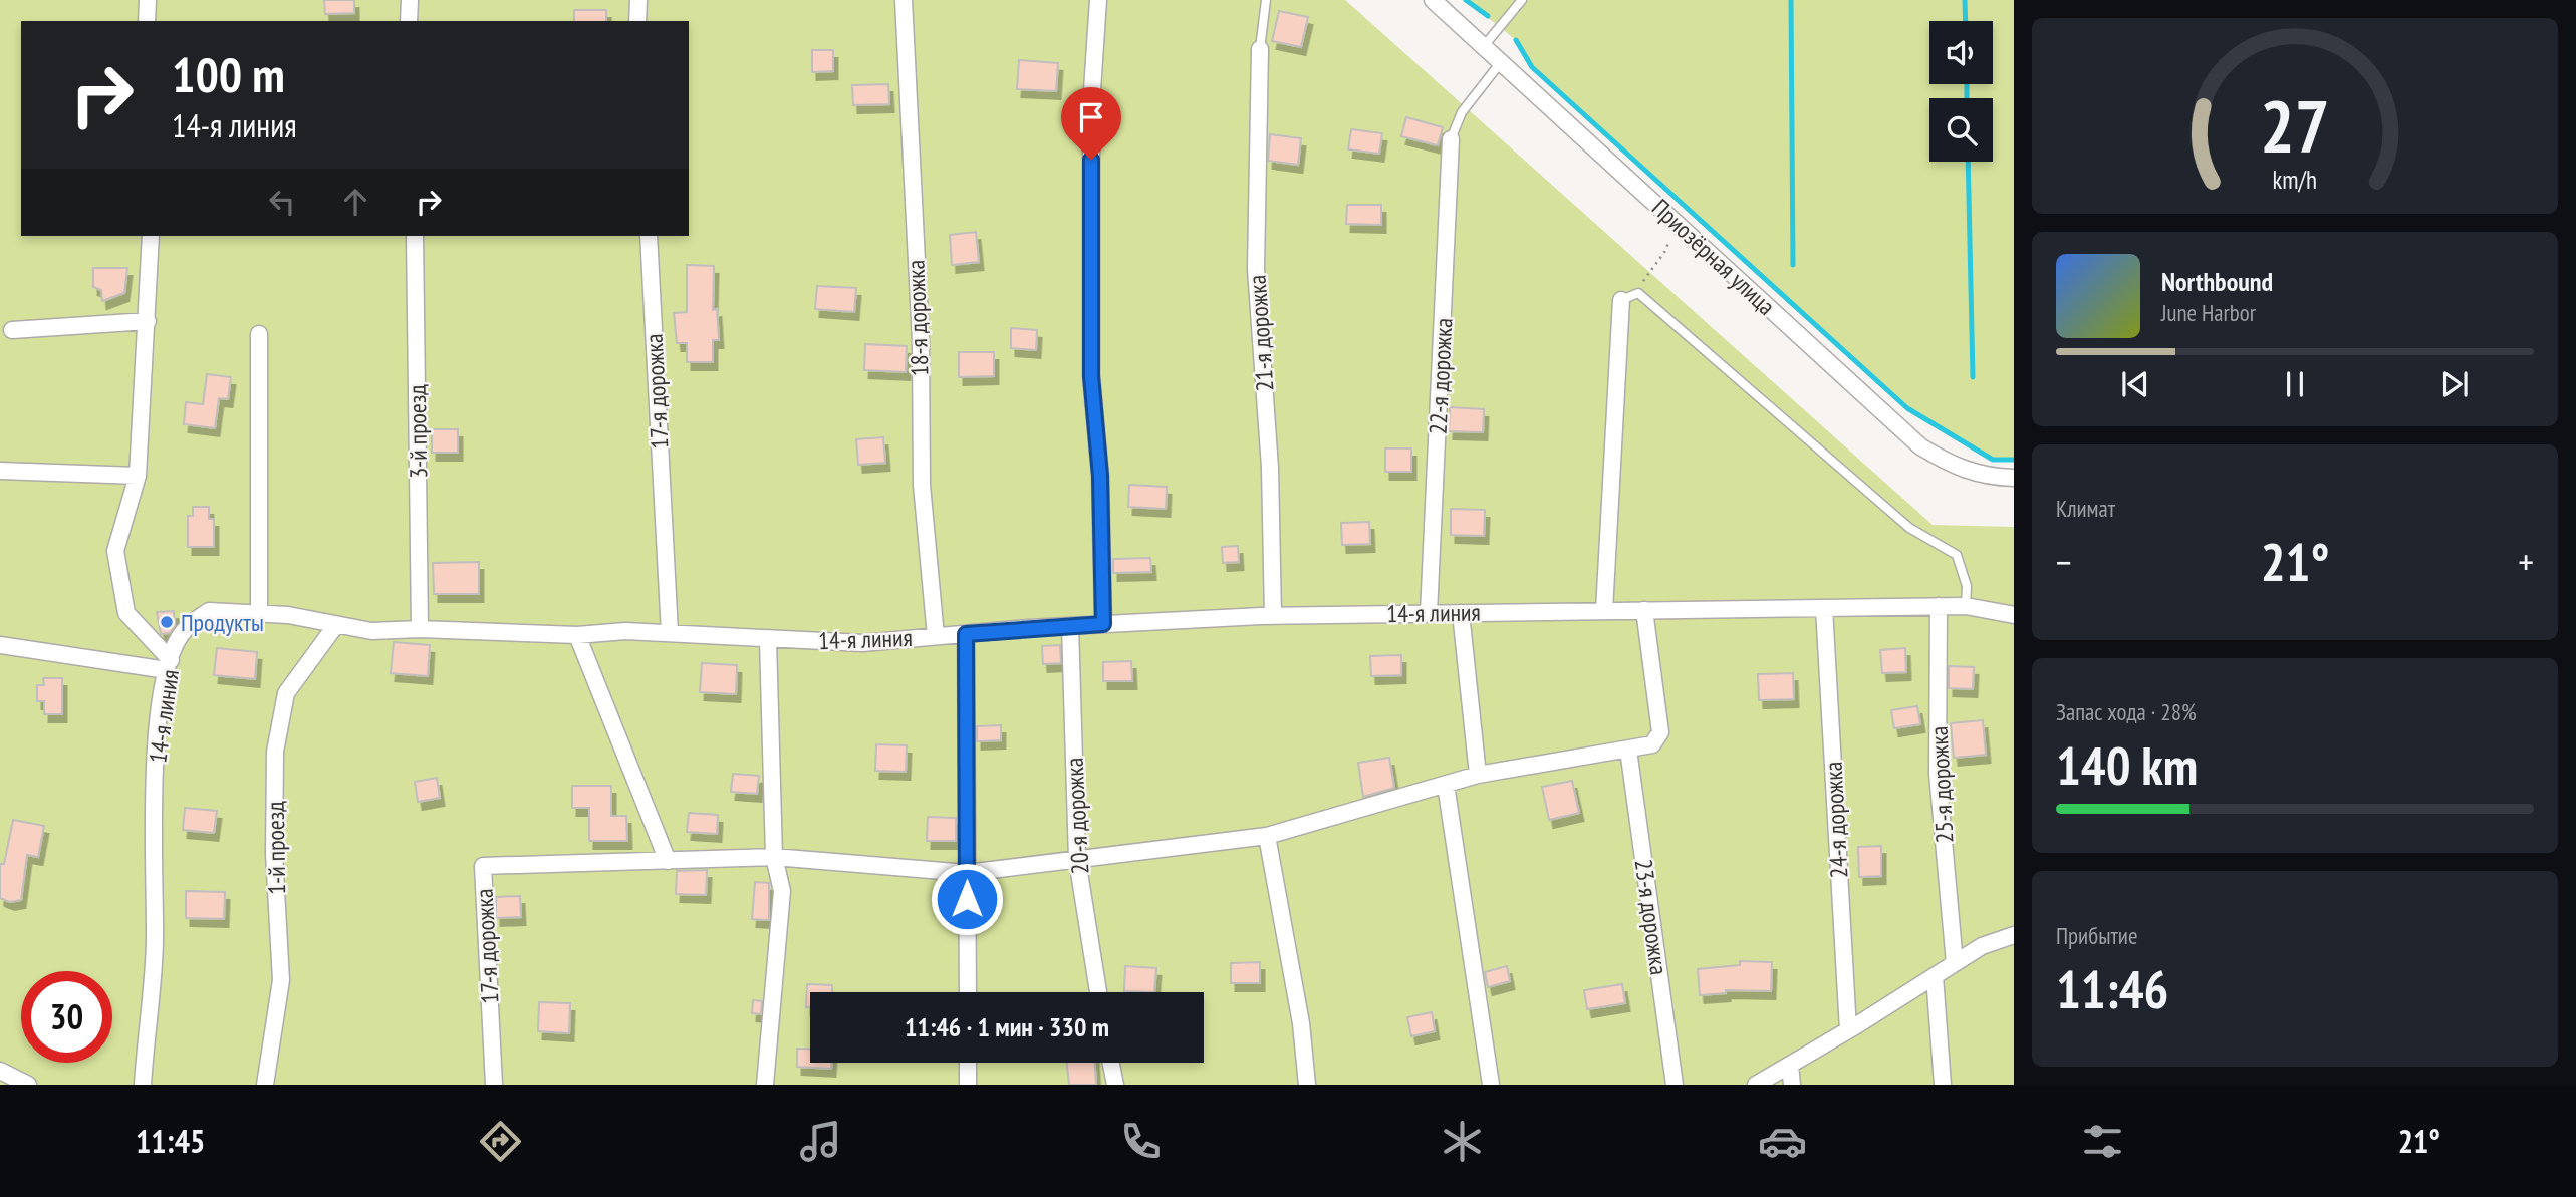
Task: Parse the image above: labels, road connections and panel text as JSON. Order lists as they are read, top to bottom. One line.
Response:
{"streets":{"street":["Приозёрная улица","18-я дорожка","21-я дорожка","22-я дорожка","17-я дорожка","3-й проезд","14-я линия","25-я дорожка","20-я дорожка","24-я дорожка","1-й проезд","23-я дорожка"]},"crossings":[["18-я дорожка","14-я линия"],["21-я дорожка","14-я линия"],["22-я дорожка","14-я линия"],["17-я дорожка","14-я линия"],["17-я дорожка","20-я дорожка"],["17-я дорожка","23-я дорожка"],["3-й проезд","14-я линия"],["14-я линия","25-я дорожка"],["14-я линия","20-я дорожка"],["14-я линия","24-я дорожка"],["14-я линия","1-й проезд"]],"places":["Продукты"],"page":{"turn":["100 m","14-я линия"],"song":["Northbound","June Harbor"],"tile":["Климат",["Запас хода · 28%","140 km"],["Прибытие","11:46"]],"heat":["−","21°","+"],"limit":"30","trip":"11:46 · 1 мин · 330 m","tabs":["11:45","21°"],"gauge":["27","km/h"]}}
